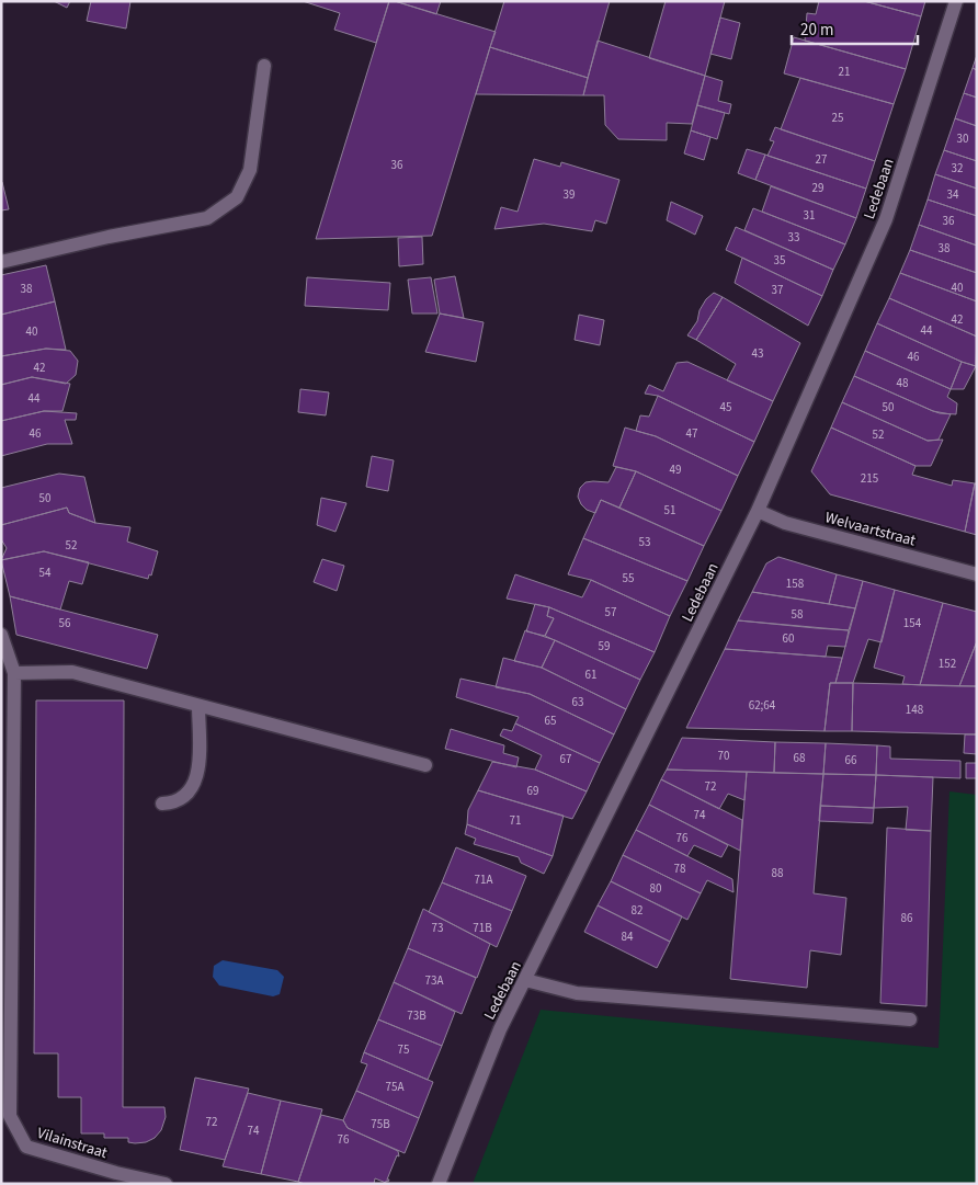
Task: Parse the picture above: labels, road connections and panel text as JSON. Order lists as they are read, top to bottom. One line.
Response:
{"streets":{"street":["Ledebaan","Welvaartstraat","Vilainstraat"]},"crossings":[["Ledebaan","Welvaartstraat"]],"house_numbers":["21","25","30","27","36","32","29","39","34","31","36","33","38","35","40","38","37","42","44","40","43","46","42","48","44","45","50","46","47","52","49","215","50","51","53","52","54","55","158","57","58","56","154","60","59","152","61","63","62;64","148","65","70","68","67","66","72","69","74","71","76","78","88","71A","80","82","86","73","71B","84","73A","73B","75","75A","72","75B","74","76"],"scale_bar":"20 m"}
